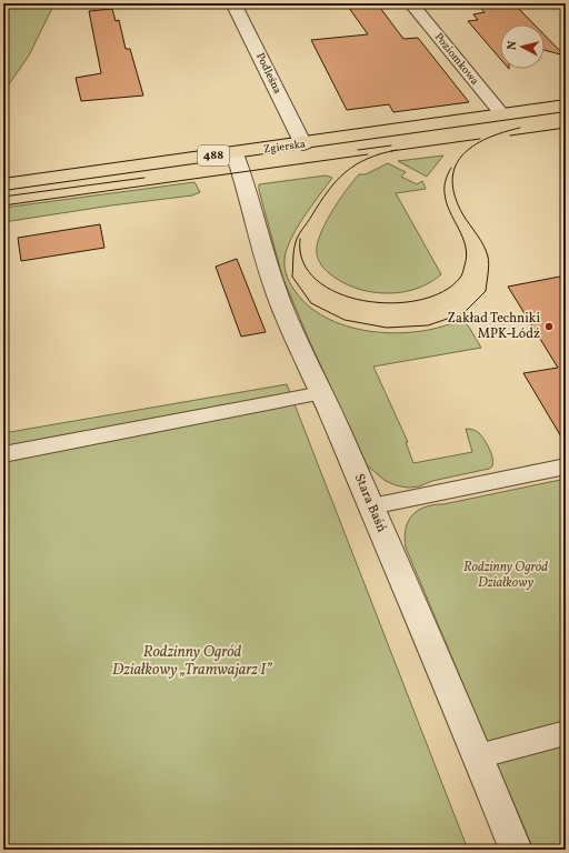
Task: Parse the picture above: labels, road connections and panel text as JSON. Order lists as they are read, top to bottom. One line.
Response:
{"streets":{"main road":["Zgierska","488"],"street":["Poziomkowa","Podleśna","Stara Baśń"]},"crossings":[["Poziomkowa","Zgierska"],["Podleśna","Zgierska"],["Zgierska","Stara Baśń"]],"parks":["Rodzinny Ogród Działkowy","Rodzinny Ogród Działkowy „Tramwajarz I”"],"places":["Zakład Techniki MPK-Łódź"],"north":"left"}
